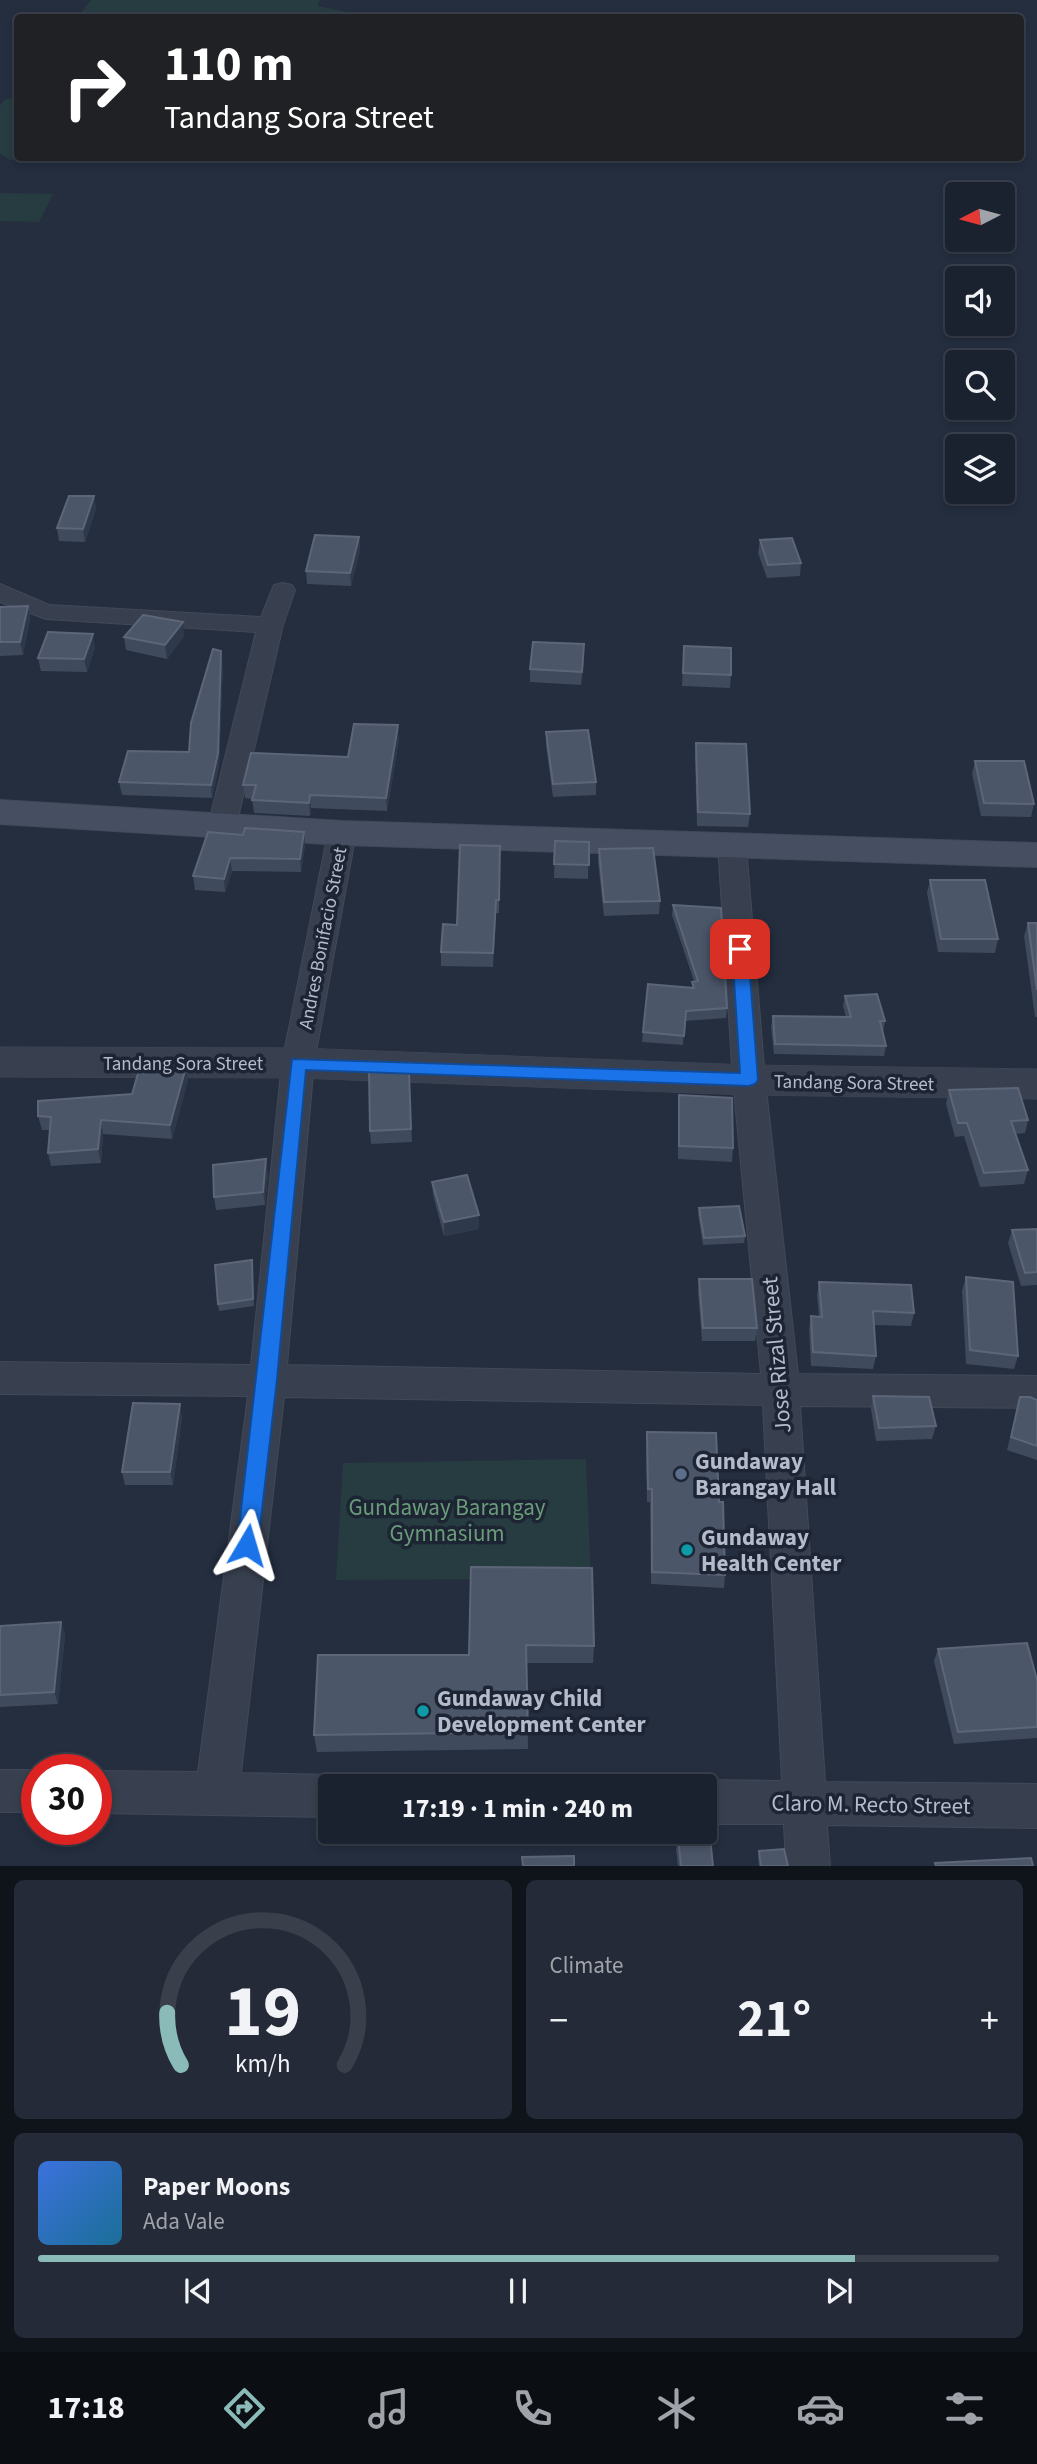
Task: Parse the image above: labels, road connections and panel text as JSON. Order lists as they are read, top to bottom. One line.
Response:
{"streets":{"street":["Andres Bonifacio Street","Tandang Sora Street","Jose Rizal Street","Claro M. Recto Street"]},"crossings":[["Andres Bonifacio Street","Tandang Sora Street"],["Tandang Sora Street","Jose Rizal Street"],["Jose Rizal Street","Claro M. Recto Street"]],"parks":["Gundaway Barangay Gymnasium"],"places":["Gundaway Barangay Hall","Gundaway Health Center","Gundaway Child Development Center"],"north":"left","page":{"turn":["110 m","Tandang Sora Street"],"limit":"30","trip":"17:19 · 1 min · 240 m","tile":"Climate","heat":["−","21°","+"],"song":["Paper Moons","Ada Vale"],"tabs":"17:18","gauge":["19","km/h"]}}
